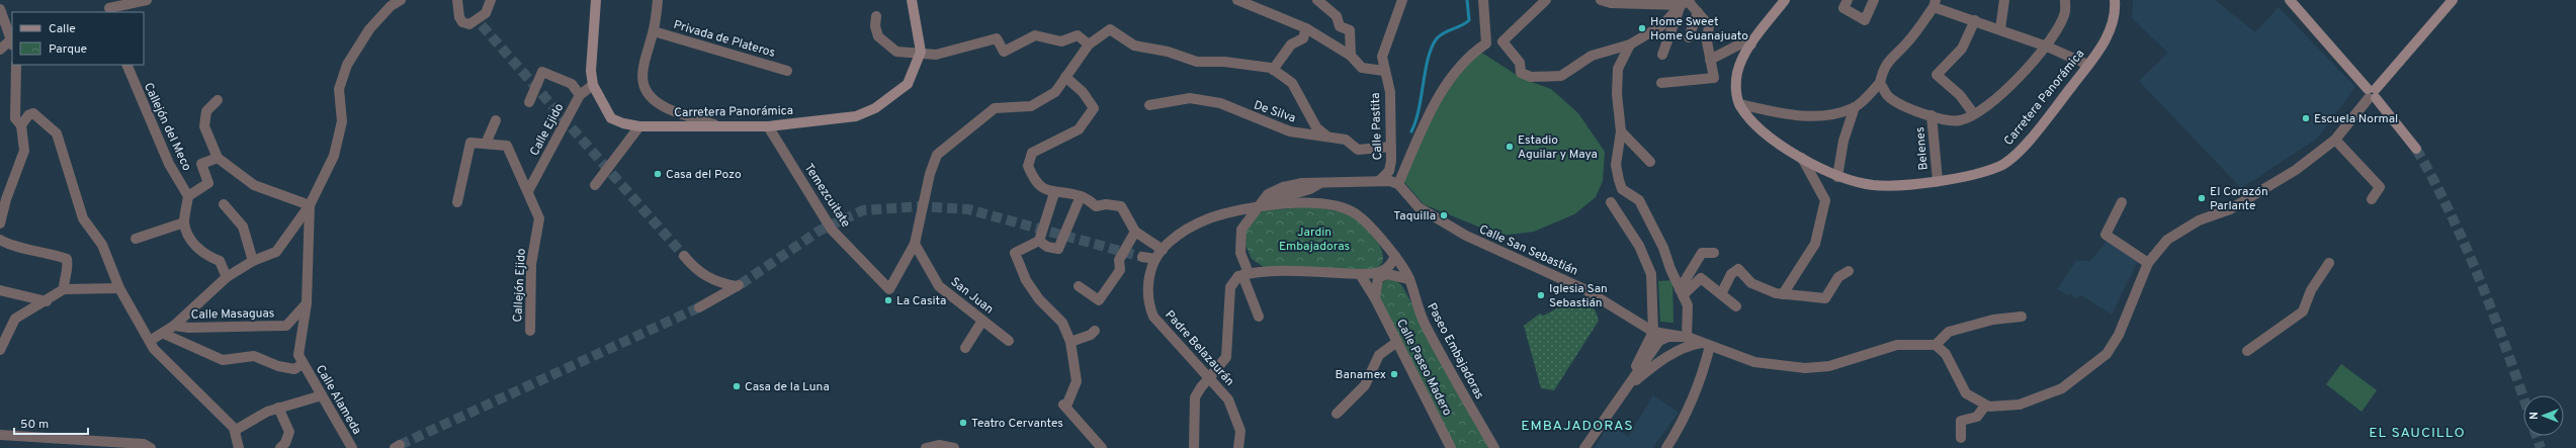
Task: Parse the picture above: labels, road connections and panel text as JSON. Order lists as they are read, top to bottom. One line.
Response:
{"streets":{"street":["Privada de Plateros","Carretera Panorámica","De Silva","Callejón del Meco","Calle Pastita","Calle Ejido","Belenes","Temezcuitate","Calle San Sebastián","Callejón Ejido","San Juan","Calle Masaguas","Padre Belazaurán","Paseo Embajadoras","Calle Paseo Madero","Calle Alameda"]},"crossings":[["Carretera Panorámica","Calle Ejido"],["Carretera Panorámica","Belenes"],["Carretera Panorámica","Temezcuitate"],["De Silva","Calle Pastita"],["Calle Ejido","Callejón Ejido"],["Temezcuitate","San Juan"],["Calle Masaguas","Calle Alameda"],["Padre Belazaurán","Paseo Embajadoras"]],"districts":["EMBAJADORAS","EL SAUCILLO"],"parks":["Jardin Embajadoras"],"places":["Home Sweet Home Guanajuato","Escuela Normal","Estadio Aguilar y Maya","Casa del Pozo","El Corazón Parlante","Taquilla","Iglesia San Sebastián","La Casita","Banamex","Casa de la Luna","Teatro Cervantes"],"legend":["Calle","Parque"],"scale_bar":"50 m","north":"left"}
